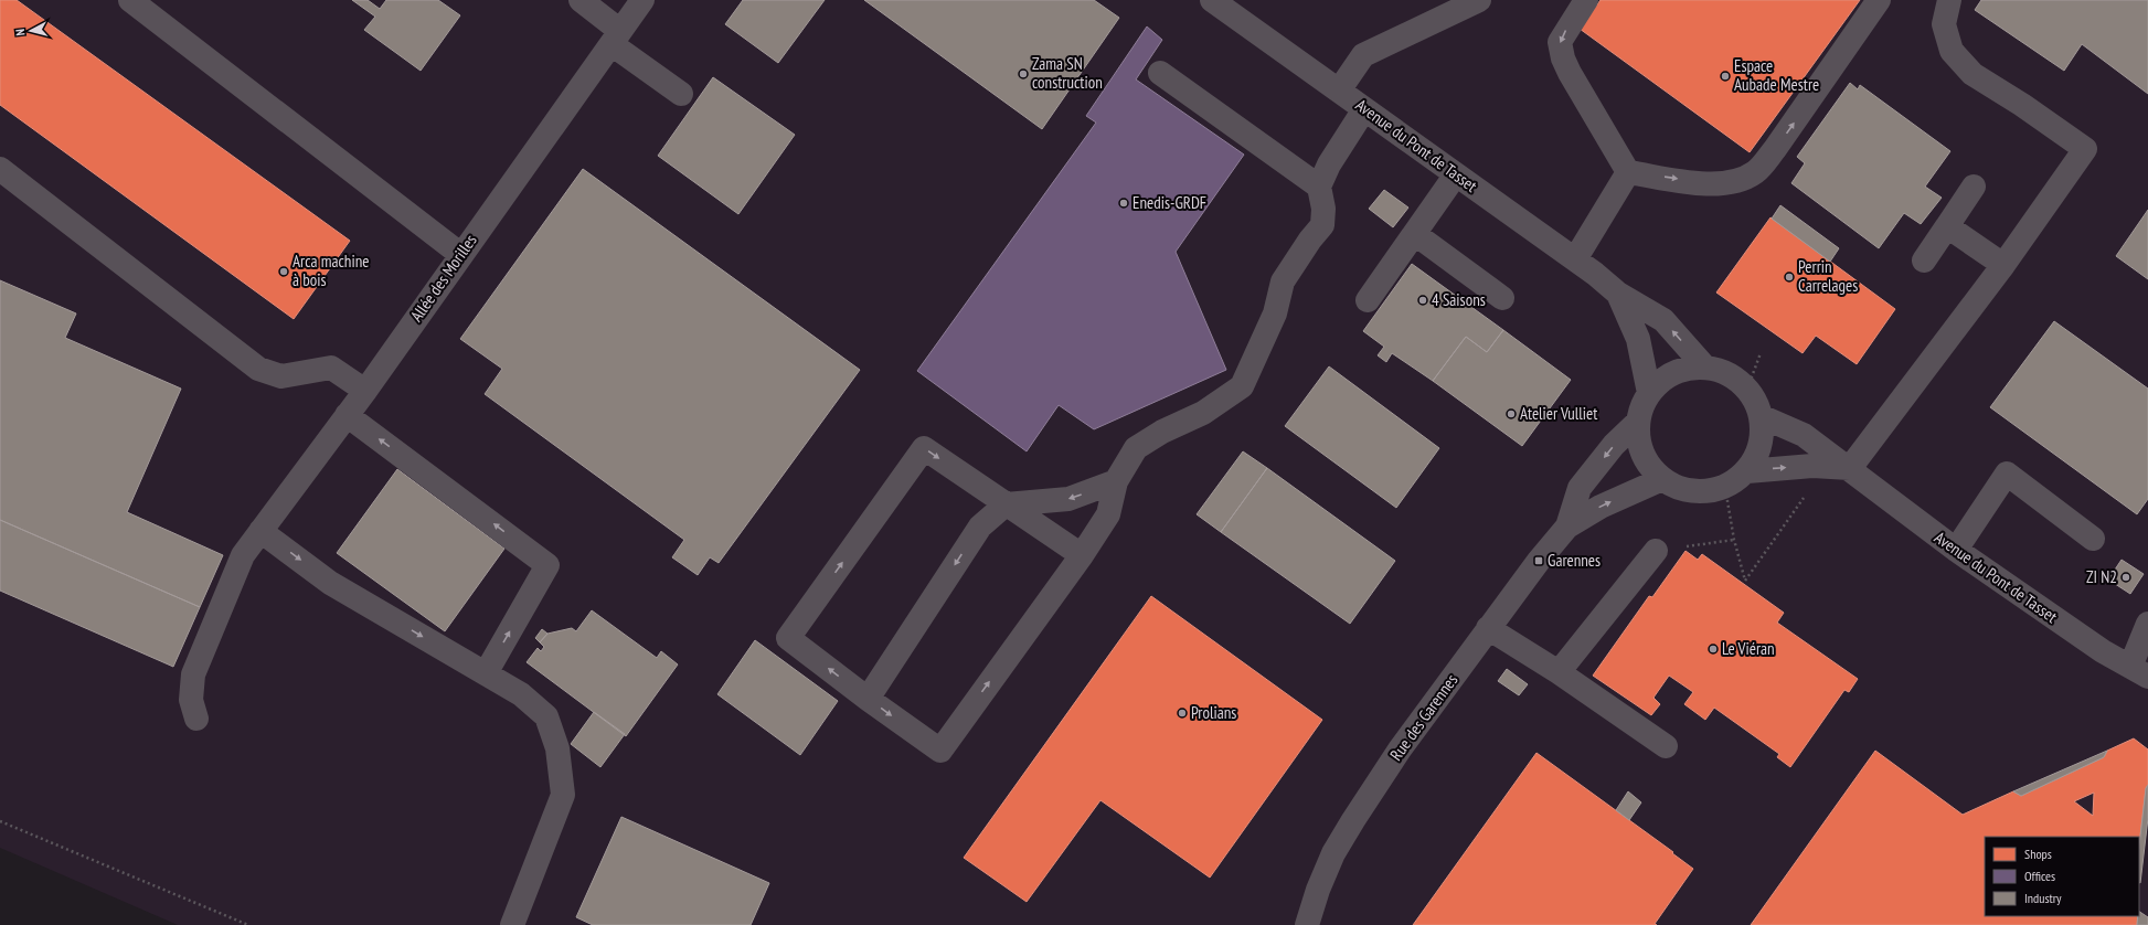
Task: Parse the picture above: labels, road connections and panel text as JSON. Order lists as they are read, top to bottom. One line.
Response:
{"streets":{"street":["Avenue du Pont de Tasset","Allée des Morilles","Rue des Garennes"]},"crossings":[["Avenue du Pont de Tasset","Rue des Garennes"]],"places":{"other":["Zama SN construction","Espace Aubade Mestre","Enedis-GRDF","Arca machine à bois","Perrin Carrelages","4 Saisons","Atelier Vulliet","ZI N2","Le Viéran","Prolians"],"transit":["Garennes"]},"legend":["Shops","Offices","Industry"],"north":"left"}
